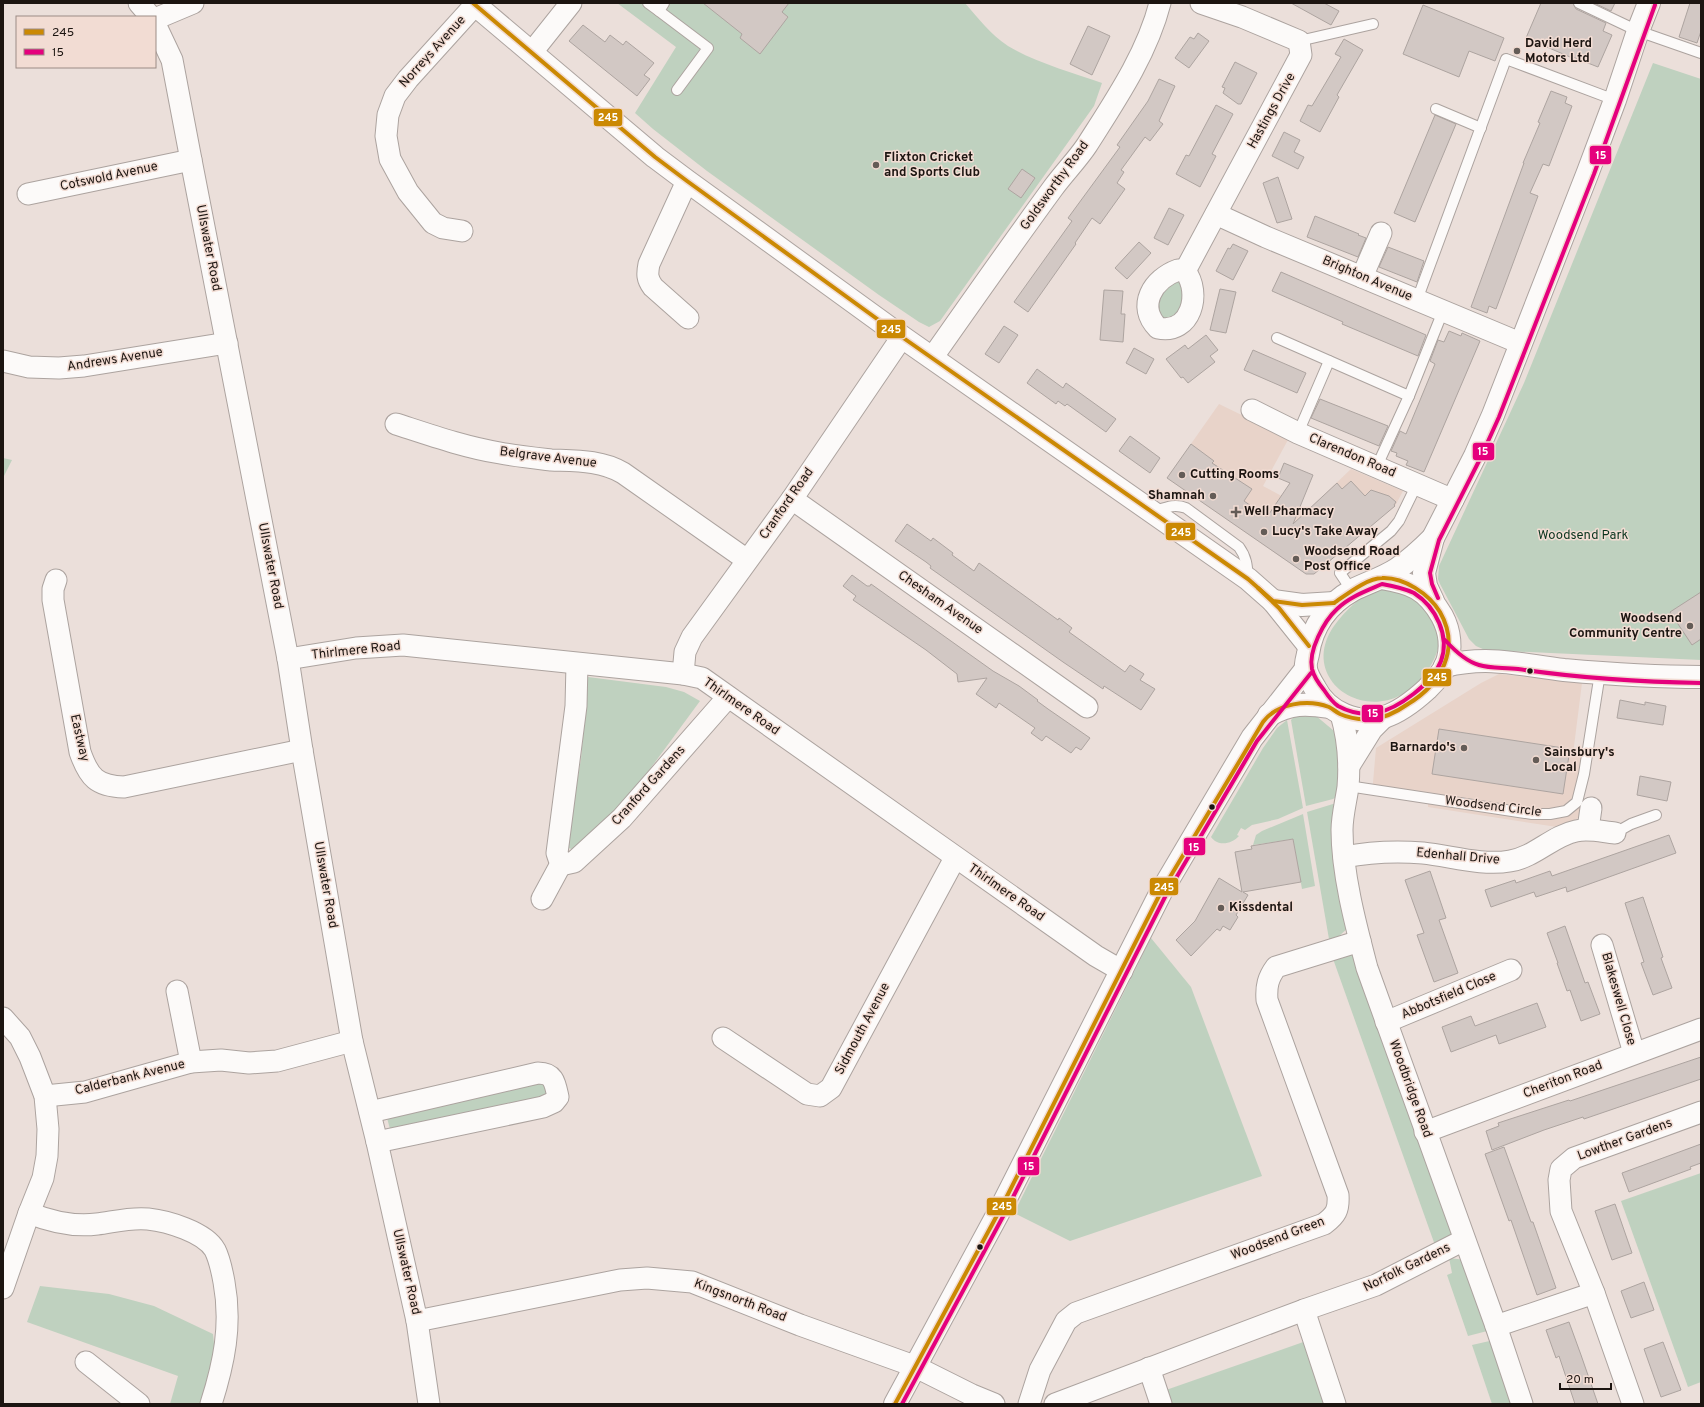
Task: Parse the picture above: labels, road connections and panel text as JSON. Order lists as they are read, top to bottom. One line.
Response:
{"streets":{"street":["Norreys Avenue","Hastings Drive","Cotswold Avenue","Goldsworthy Road","Ullswater Road","Brighton Avenue","Andrews Avenue","Clarendon Road","Belgrave Avenue","Cranford Road","Chesham Avenue","Thirlmere Road","Eastway","Cranford Gardens","Edenhall Drive","Abbotsfield Close","Blakeswell Close","Sidmouth Avenue","Calderbank Avenue","Cheriton Road","Woodbridge Road","Lowther Gardens","Woodsend Green","Norfolk Gardens","Kingsnorth Road"],"lane":["Woodsend Circle"]},"crossings":[["Hastings Drive","Brighton Avenue"],["Cotswold Avenue","Ullswater Road"],["Ullswater Road","Andrews Avenue"],["Ullswater Road","Thirlmere Road"],["Ullswater Road","Eastway"],["Ullswater Road","Calderbank Avenue"],["Ullswater Road","Kingsnorth Road"],["Belgrave Avenue","Cranford Road"],["Cranford Road","Chesham Avenue"],["Cranford Road","Thirlmere Road"],["Thirlmere Road","Cranford Gardens"],["Thirlmere Road","Sidmouth Avenue"],["Woodsend Circle","Woodbridge Road"],["Edenhall Drive","Woodbridge Road"],["Abbotsfield Close","Woodbridge Road"],["Blakeswell Close","Cheriton Road"],["Cheriton Road","Woodbridge Road"],["Woodbridge Road","Woodsend Green"],["Woodbridge Road","Norfolk Gardens"]],"parks":["Woodsend Park"],"places":{"other":["David Herd Motors Ltd","Flixton Cricket and Sports Club","Cutting Rooms","Shamnah","Lucy's Take Away","Woodsend Road Post Office","Woodsend Community Centre","Barnardo's","Sainsbury's Local","Kissdental"],"health":["Well Pharmacy"]},"lines":["transit line 245","transit line 15"],"legend":["245","15"],"scale_bar":"20 m"}
